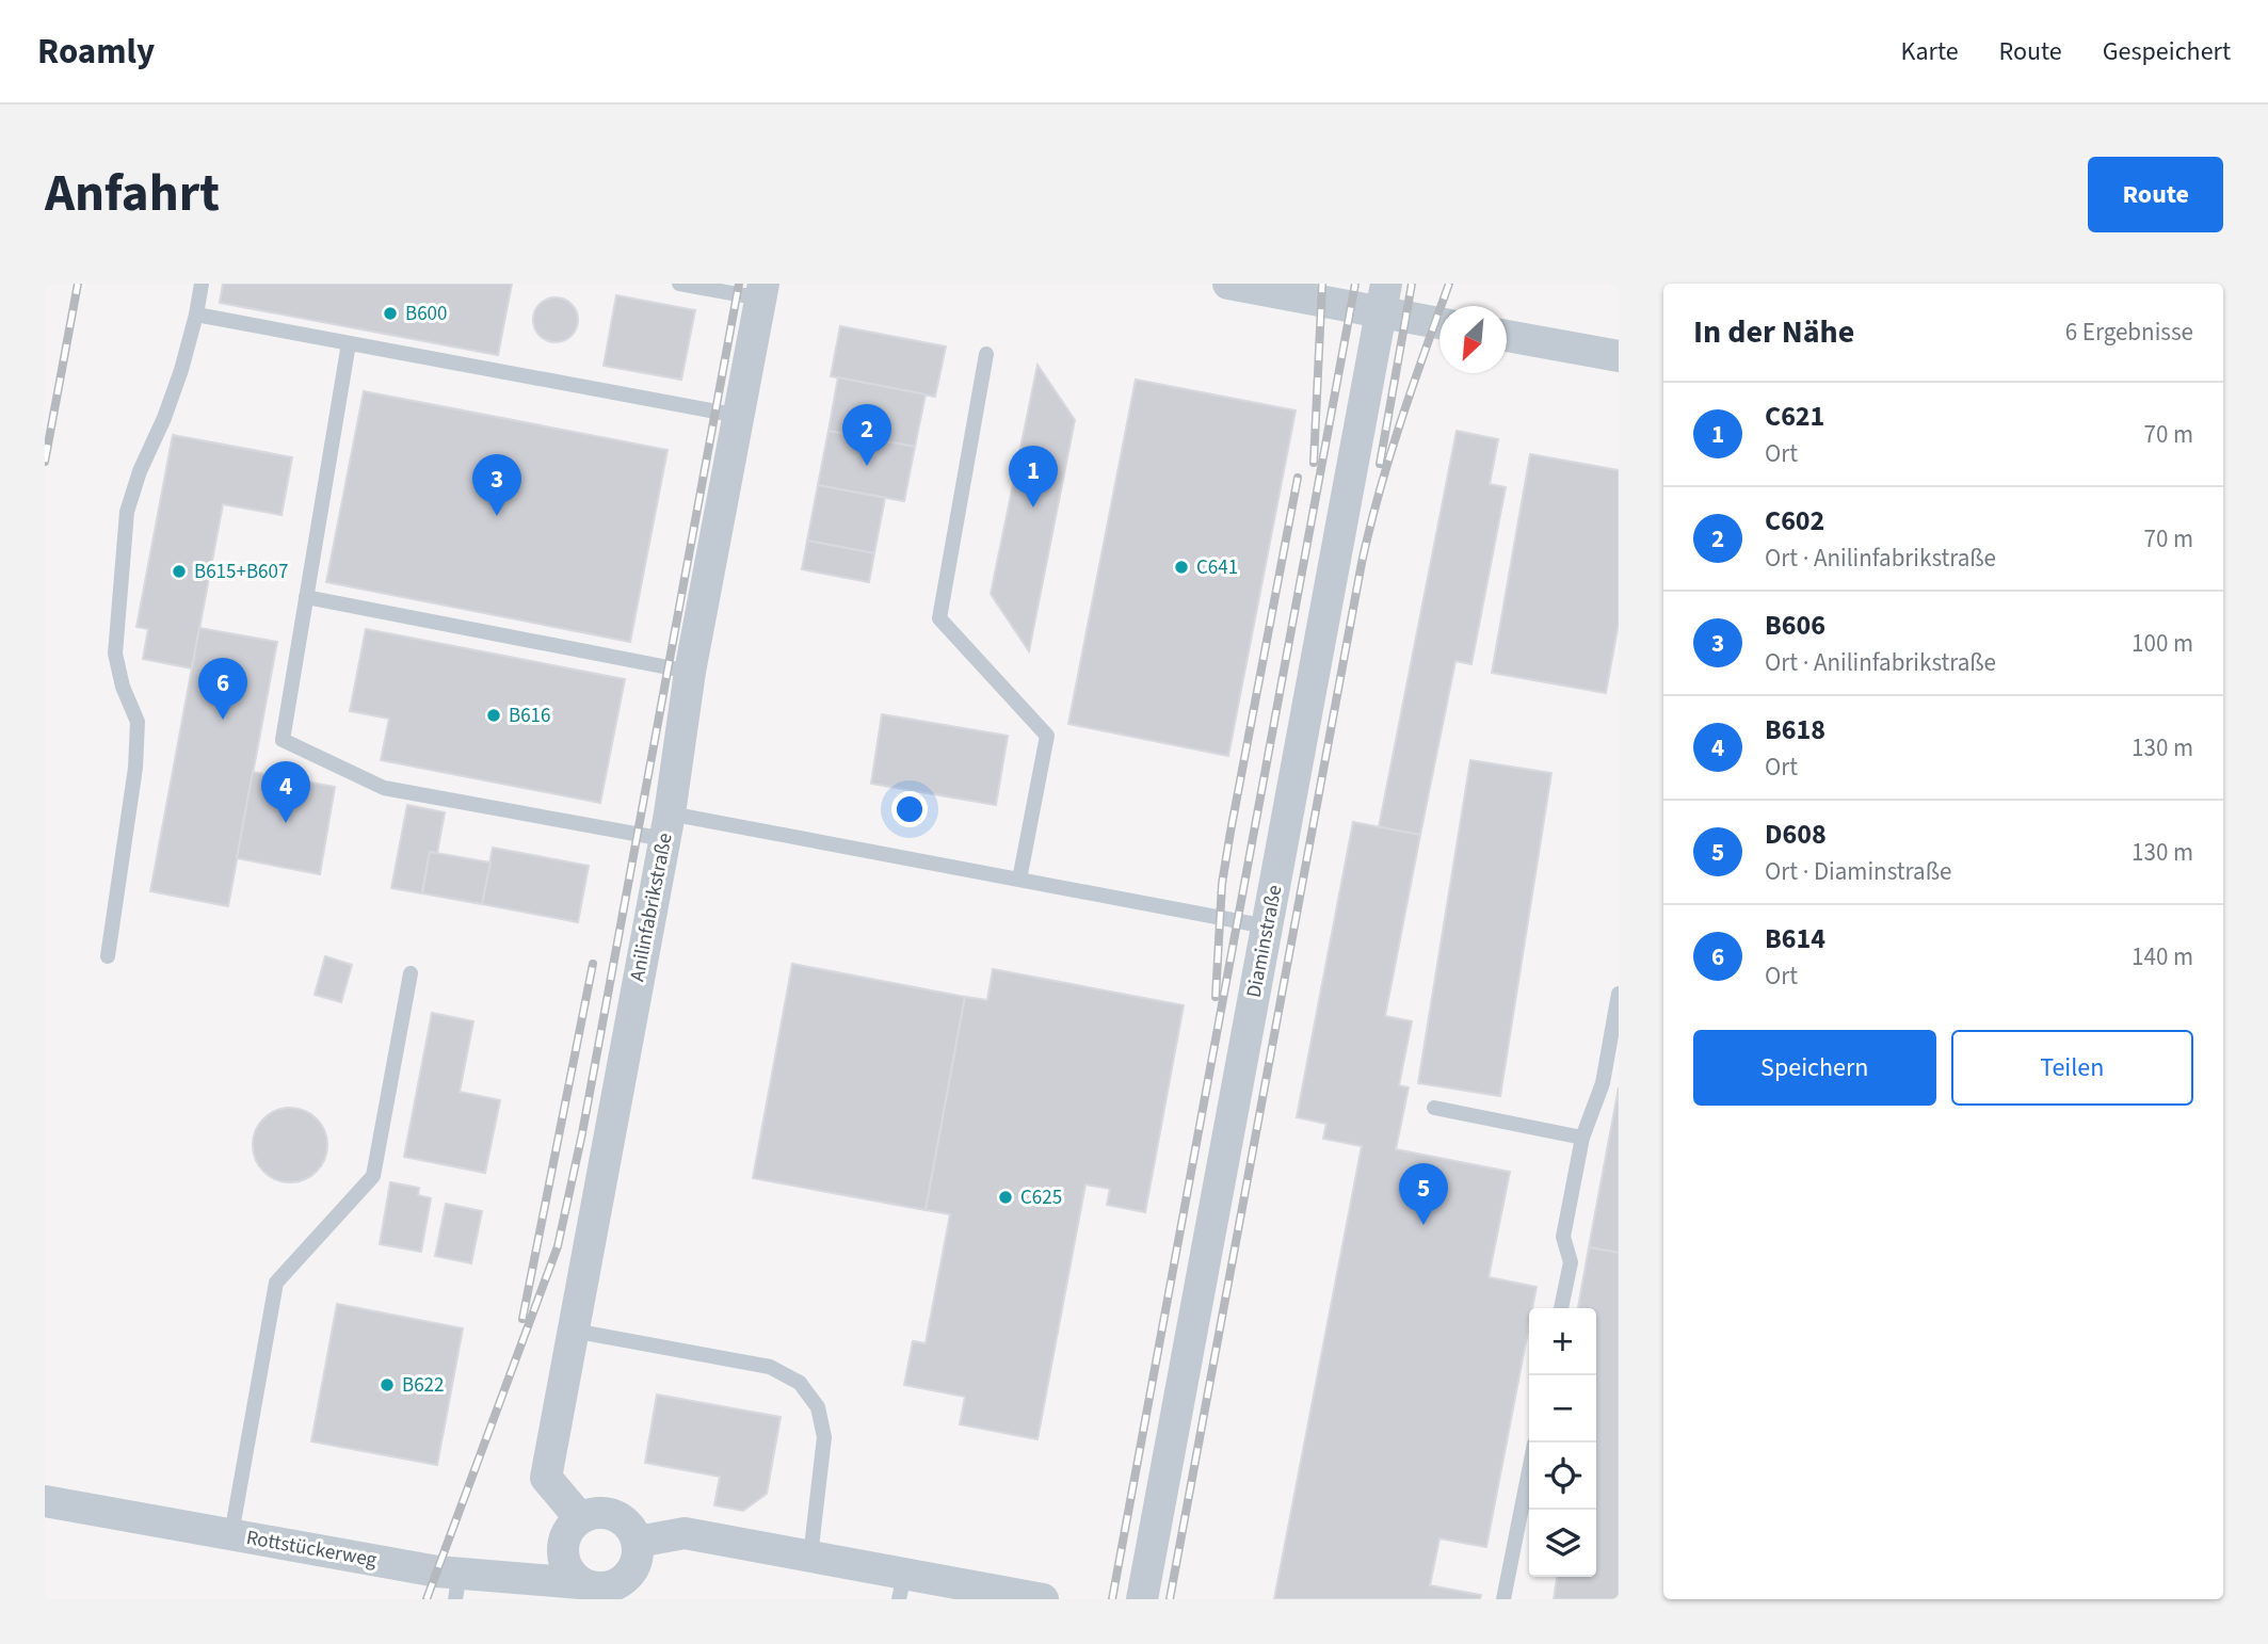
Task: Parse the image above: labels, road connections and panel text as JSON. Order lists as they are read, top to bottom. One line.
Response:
{"streets":{"street":["Anilinfabrikstraße","Diaminstraße","Rottstückerweg"]},"crossings":[["Anilinfabrikstraße","Rottstückerweg"]],"places":["B600","C641","B615+B607","B616","C625","B622"],"north":"bottom left","page":{"header":"Roamly","nav":["Karte","Route","Gespeichert"],"title":"Anfahrt","buttons":["Route",["Speichern","Teilen"]],"heading":["In der Nähe","6 Ergebnisse"],"list":[{"mark":"1","name":"C621","note":"Ort","value":"70 m"},{"mark":"2","name":"C602","note":"Ort · Anilinfabrikstraße","value":"70 m"},{"mark":"3","name":"B606","note":"Ort · Anilinfabrikstraße","value":"100 m"},{"mark":"4","name":"B618","note":"Ort","value":"130 m"},{"mark":"5","name":"D608","note":"Ort · Diaminstraße","value":"130 m"},{"mark":"6","name":"B614","note":"Ort","value":"140 m"}],"pins":["2","1","3","6","4","5"],"map_buttons":["+","−"]}}
